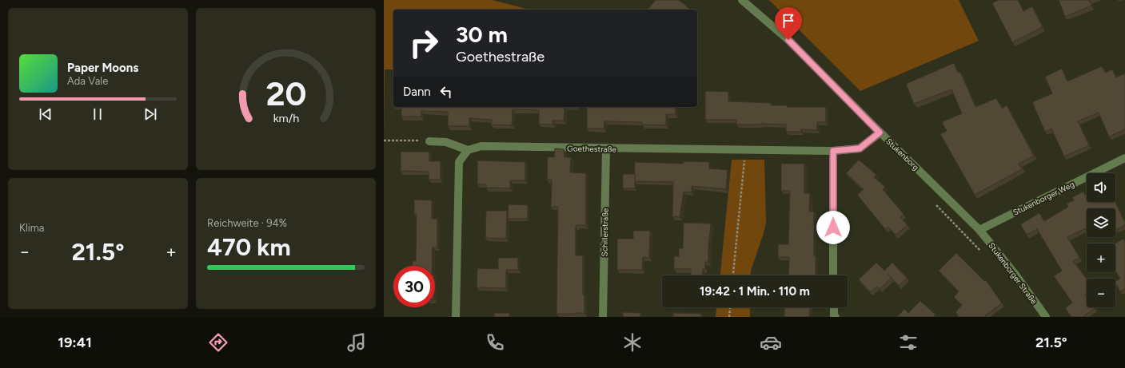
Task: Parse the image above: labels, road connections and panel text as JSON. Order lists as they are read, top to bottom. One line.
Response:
{"streets":{"street":["Goethestraße","Stukenborg","Stukenborger Weg","Schillerstraße","Stukenborger Straße"]},"crossings":[["Goethestraße","Stukenborg"],["Goethestraße","Schillerstraße"],["Stukenborg","Stukenborger Weg"],["Stukenborg","Stukenborger Straße"],["Stukenborger Weg","Stukenborger Straße"]],"page":{"turn":["30 m","Goethestraße"],"song":["Paper Moons","Ada Vale"],"then":"Dann","map_buttons":["+","−"],"tile":["Klima",["Reichweite · 94%","470 km"]],"heat":["−","21.5°","+"],"limit":"30","trip":"19:42 · 1 Min. · 110 m","tabs":["19:41","21.5°"],"gauge":["20","km/h"]}}
